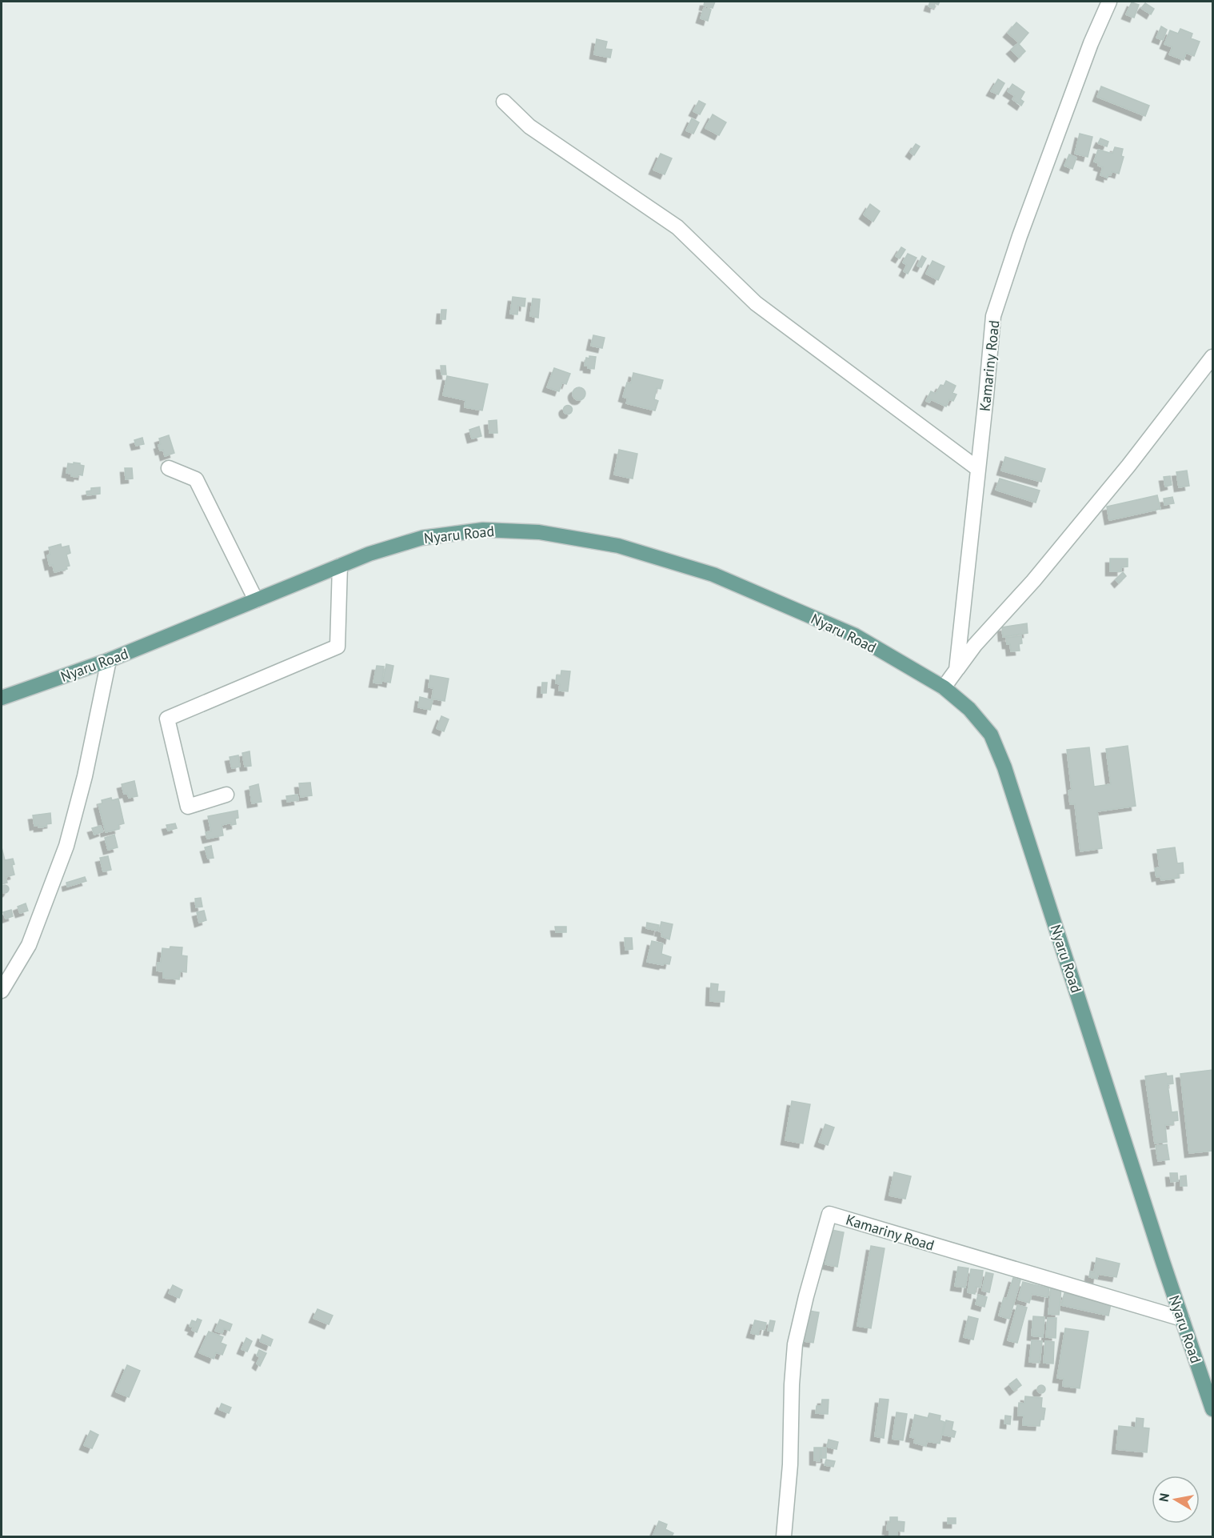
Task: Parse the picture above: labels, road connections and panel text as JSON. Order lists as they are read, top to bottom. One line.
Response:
{"streets":{"main road":["Nyaru Road"],"street":["Kamariny Road"]},"crossings":[["Kamariny Road","Nyaru Road"]],"north":"left"}
